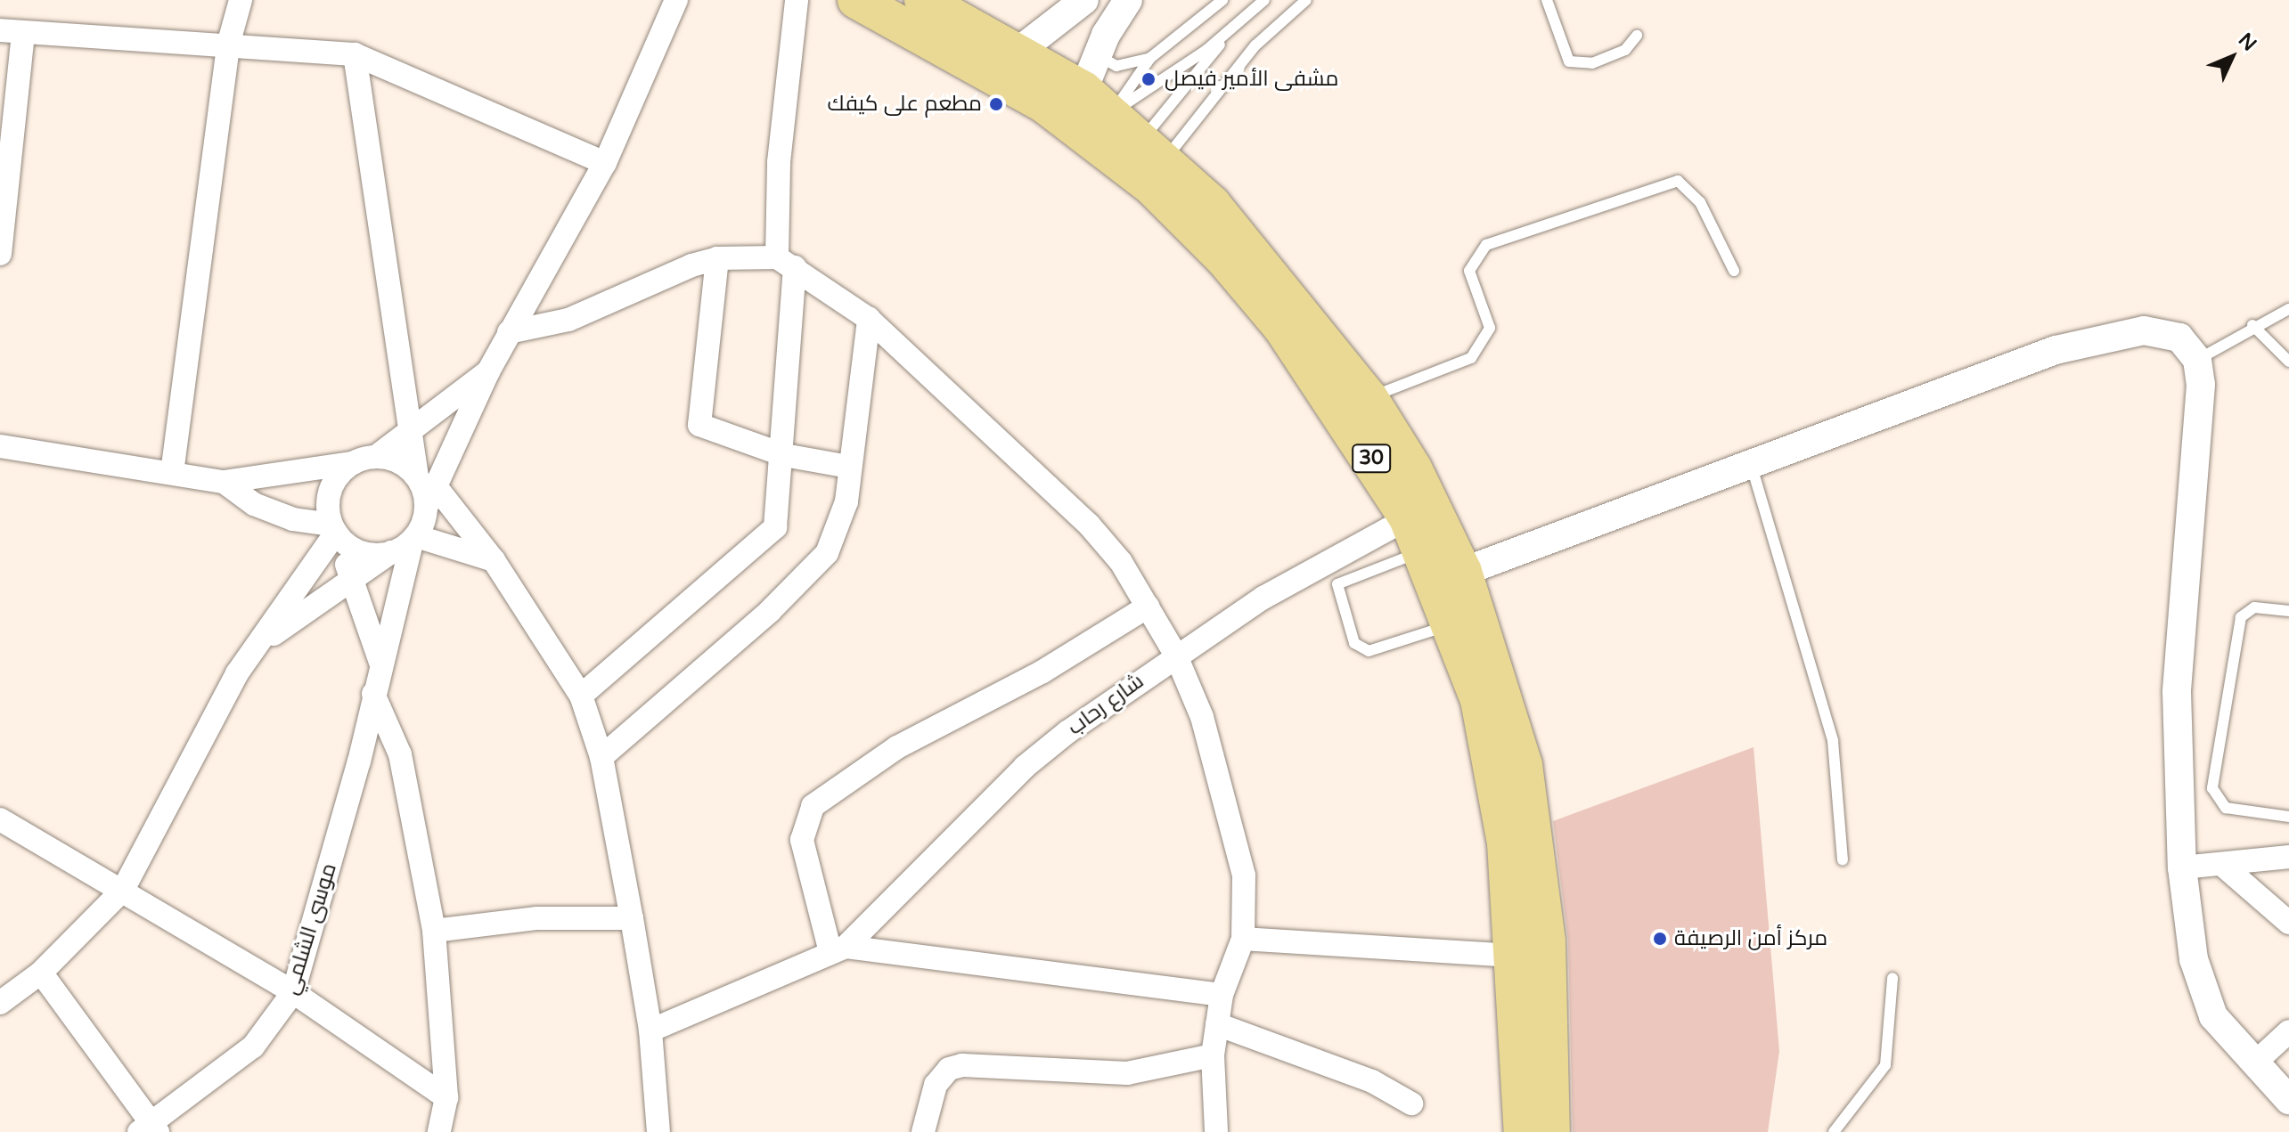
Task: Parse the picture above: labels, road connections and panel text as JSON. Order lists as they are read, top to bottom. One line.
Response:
{"streets":{"main road":["30"],"street":["شارع رحاب","موسى الشلمي"]},"crossings":[["30","شارع رحاب"]],"places":["مشفى الأمير فيصل","مطعم على كيفك","مركز أمن الرصيفة"],"north":"top right"}
